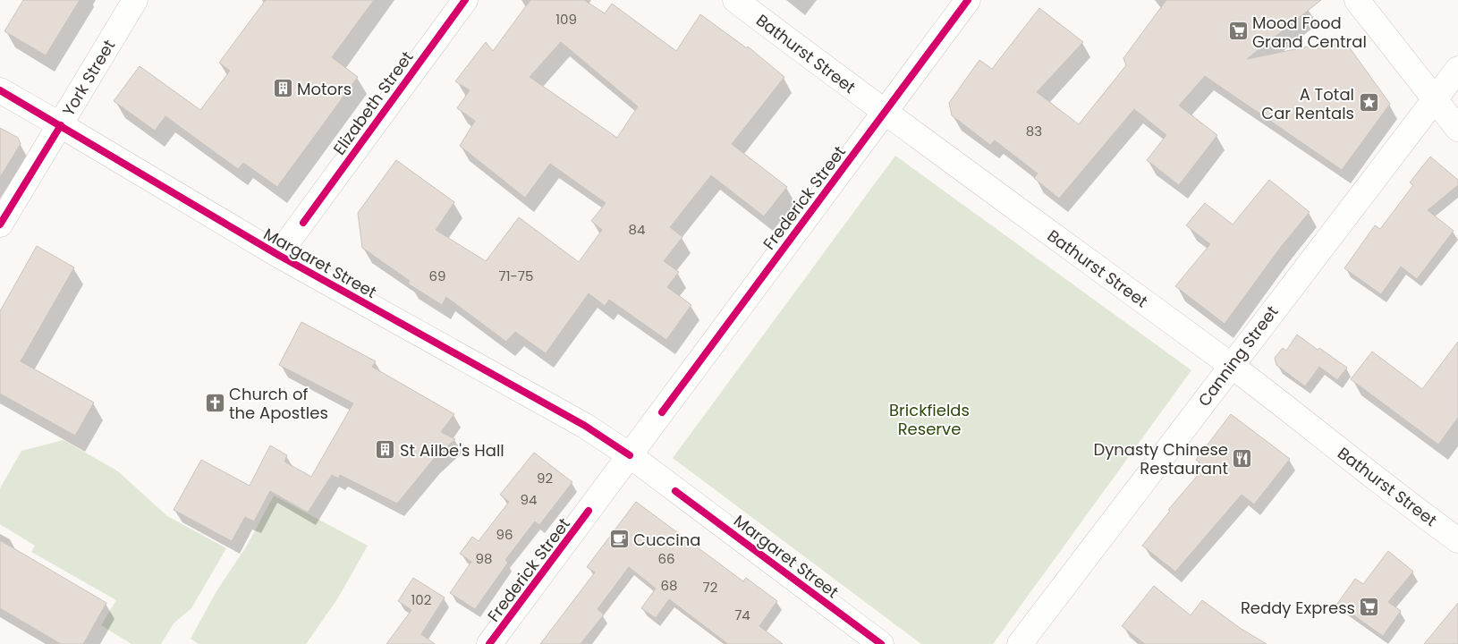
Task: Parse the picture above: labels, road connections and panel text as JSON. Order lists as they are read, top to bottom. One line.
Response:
{"streets":{"main road":["Bathurst Street","York Street","Elizabeth Street","Frederick Street","Margaret Street","Canning Street"]},"crossings":[["Bathurst Street","Frederick Street"],["Bathurst Street","Canning Street"],["York Street","Margaret Street"],["Elizabeth Street","Margaret Street"],["Frederick Street","Margaret Street"]],"parks":["Brickfields Reserve"],"places":{"supermarket":["Mood Food Grand Central","Reddy Express"],"building":["Motors","St Ailbe's Hall"],"place":["A Total Car Rentals"],"church":["Church of the Apostles"],"restaurant":["Dynasty Chinese Restaurant"],"cafe":["Cuccina"]},"house_numbers":["109","83","84","69","71-75","92","94","96","98","66","68","72","102","74"]}
